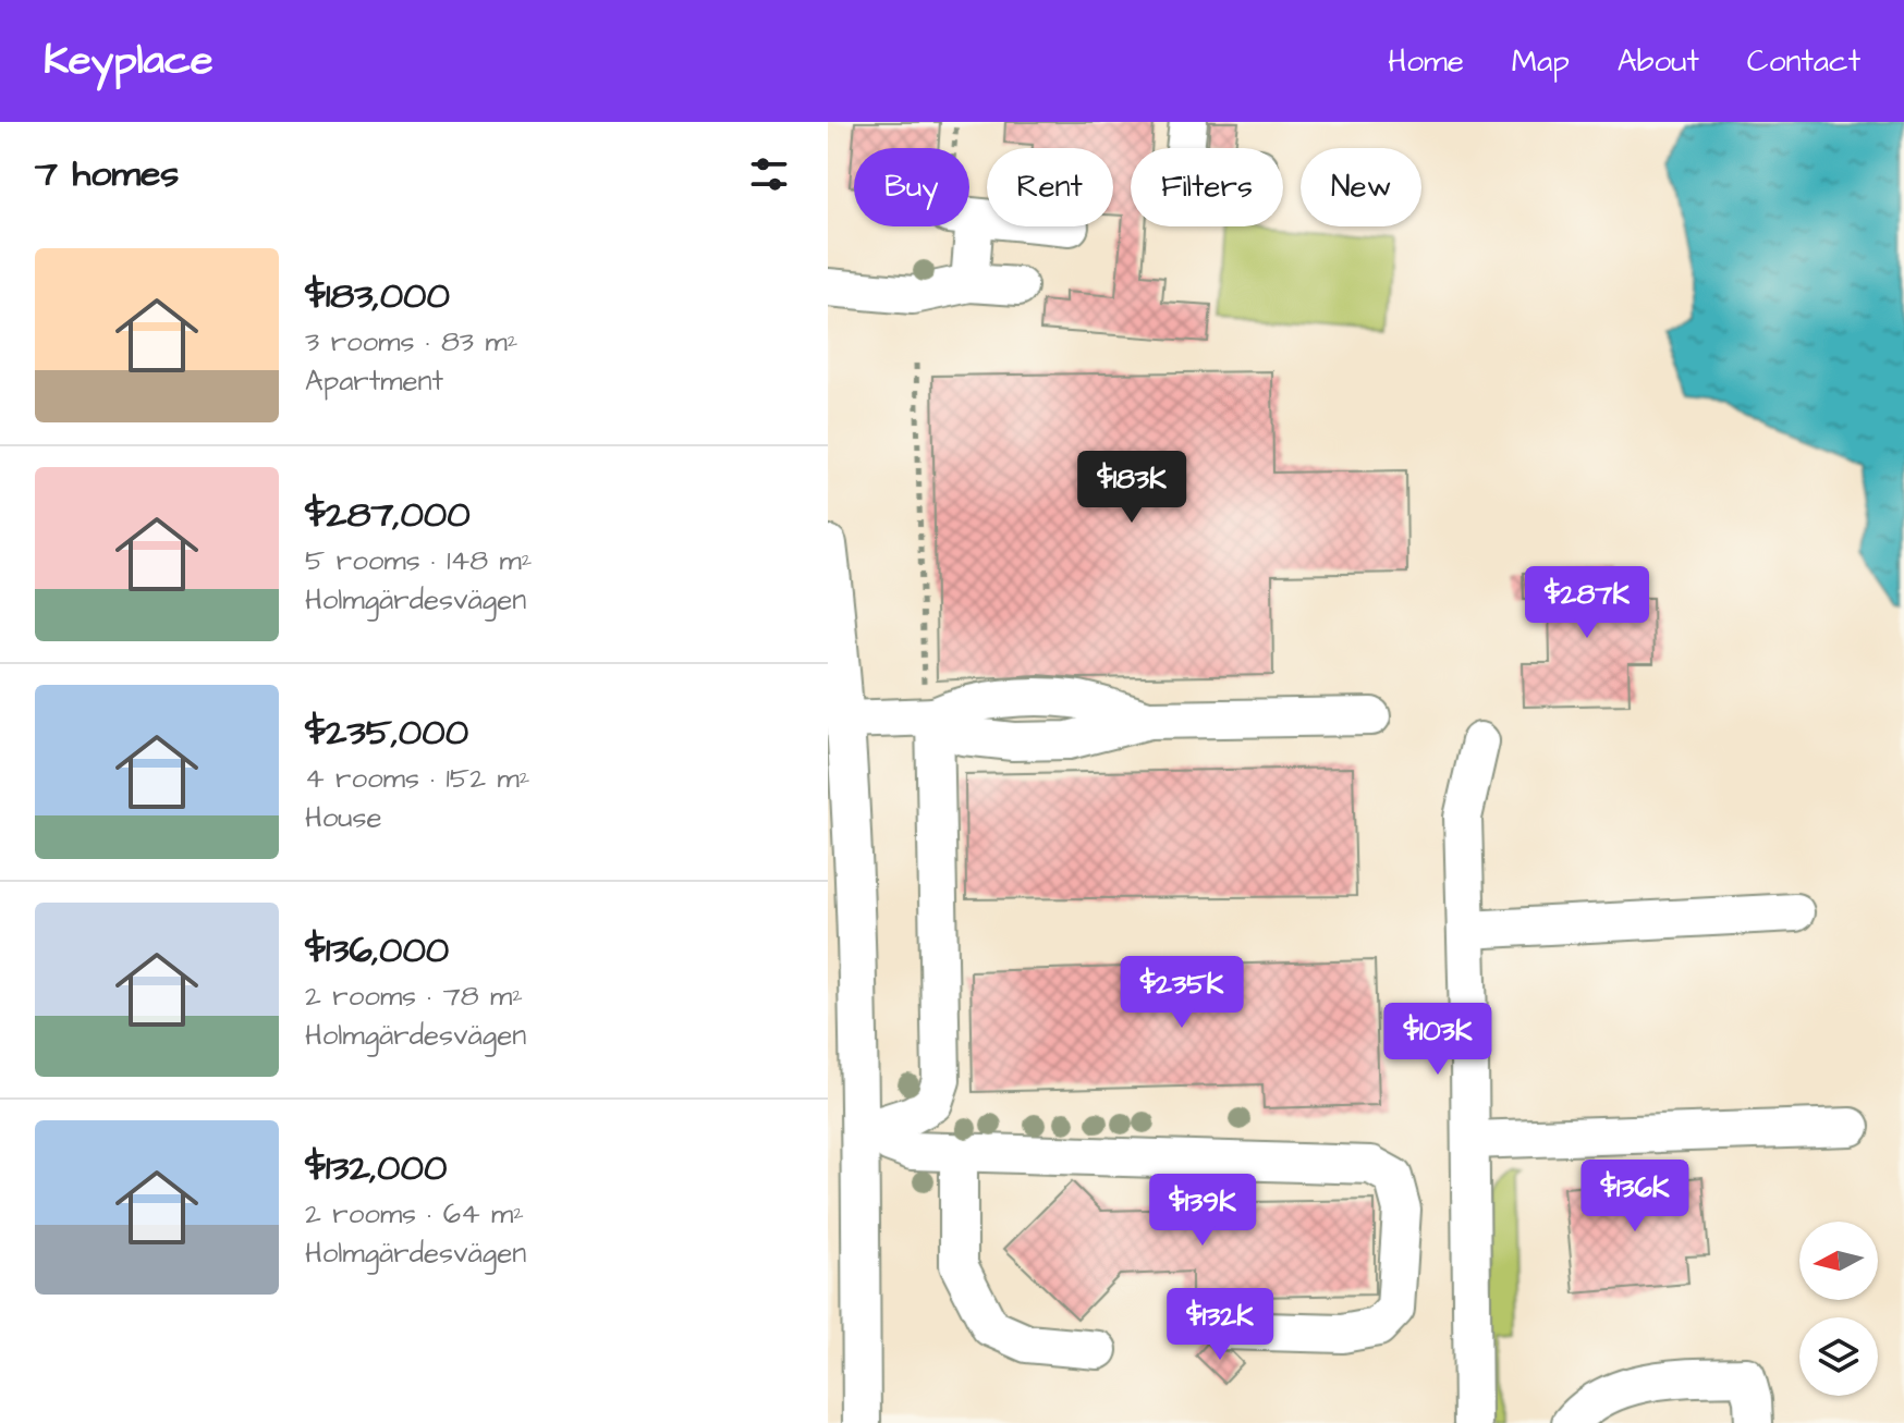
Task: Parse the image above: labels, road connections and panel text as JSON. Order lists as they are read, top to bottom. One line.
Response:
{"north":"left","page":{"header":"Keyplace","nav":["Home","Map","About","Contact"],"heading":"7 homes","chip":["Buy","Rent","Filters","New"],"list":[{"name":"$183,000","note":"3 rooms · 83 m² · Apartment"},{"name":"$287,000","note":"5 rooms · 148 m² · Holmgärdesvägen"},{"name":"$235,000","note":"4 rooms · 152 m² · House"},{"name":"$136,000","note":"2 rooms · 78 m² · Holmgärdesvägen"},{"name":"$132,000","note":"2 rooms · 64 m² · Holmgärdesvägen"}],"price":["$183K","$287K","$235K","$103K","$136K","$139K","$132K"]}}
